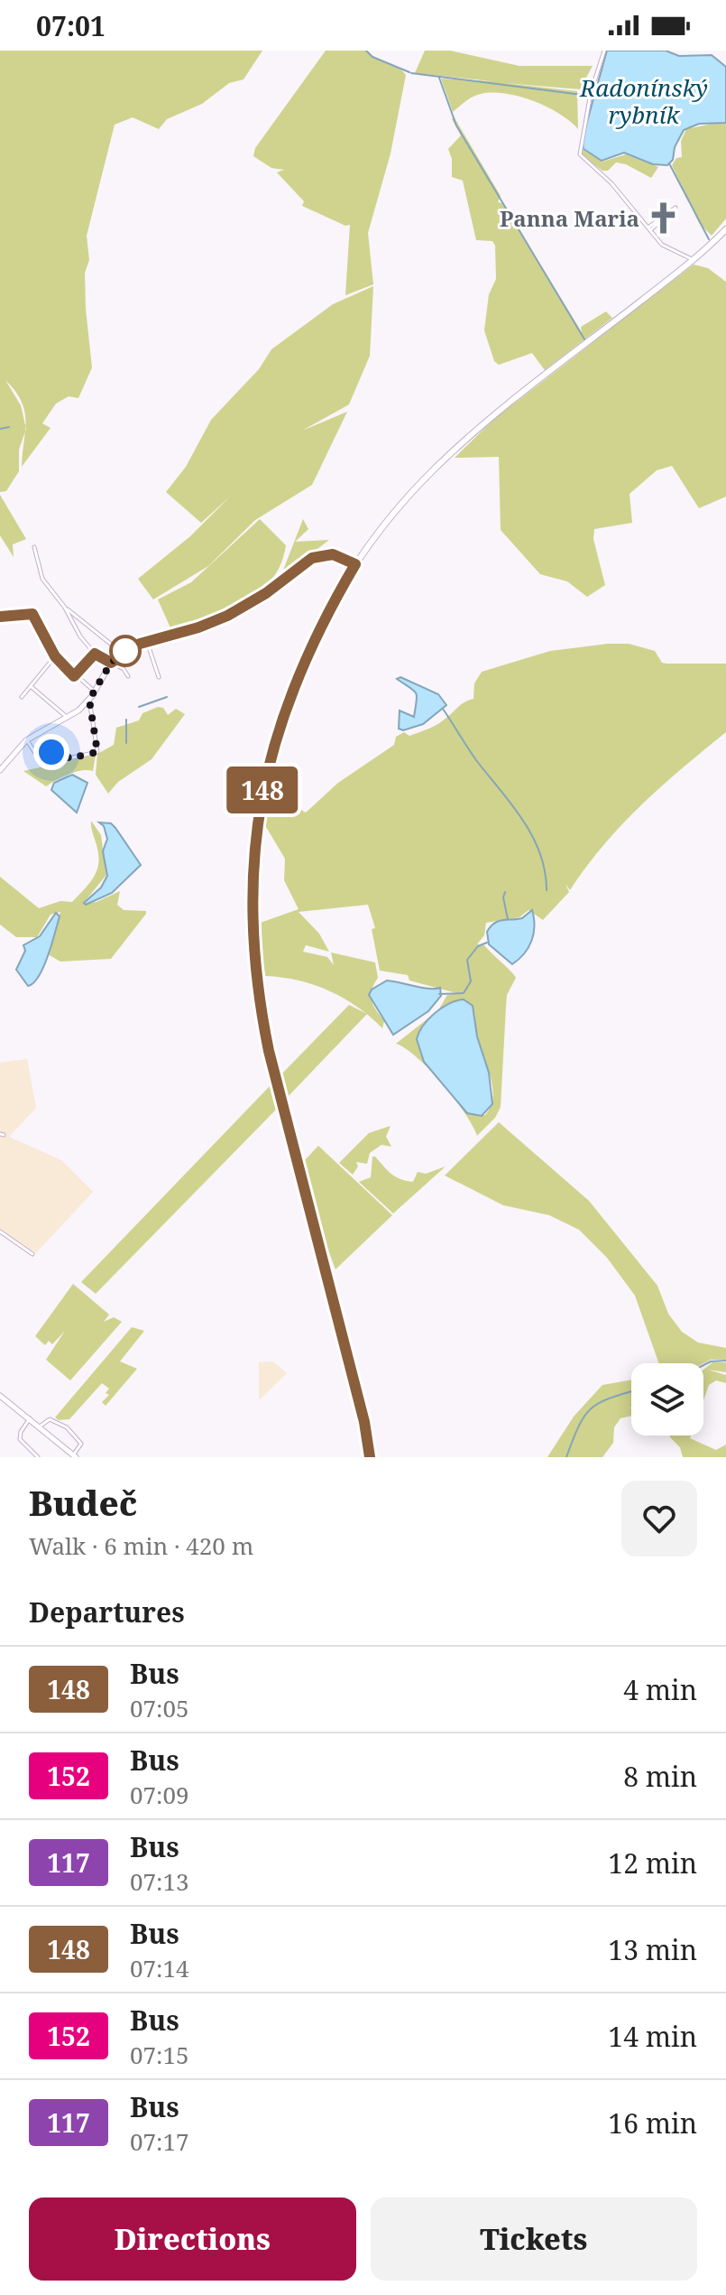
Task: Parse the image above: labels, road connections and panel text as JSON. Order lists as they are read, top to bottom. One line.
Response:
{"water":["Radonínský rybník"],"places":{"church":["Panna Maria"]},"lines":["bus line 148"],"page":{"status":"07:01","on_map":"148","heading":[["Budeč","Walk · 6 min · 420 m"],"Departures"],"list":[{"mark":"148","name":"Bus","note":"07:05","value":"4 min"},{"mark":"152","name":"Bus","note":"07:09","value":"8 min"},{"mark":"117","name":"Bus","note":"07:13","value":"12 min"},{"mark":"148","name":"Bus","note":"07:14","value":"13 min"},{"mark":"152","name":"Bus","note":"07:15","value":"14 min"},{"mark":"117","name":"Bus","note":"07:17","value":"16 min"}],"buttons":["Directions","Tickets"]}}
